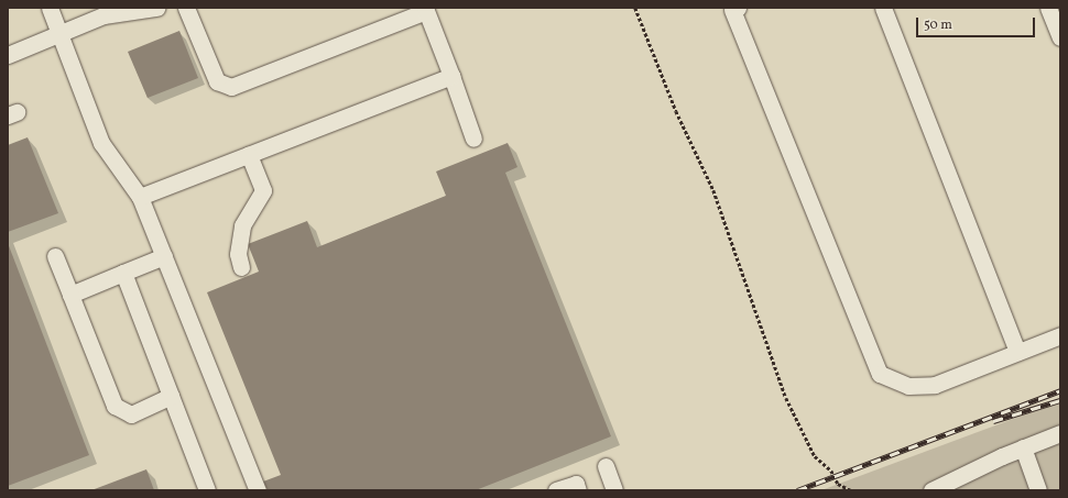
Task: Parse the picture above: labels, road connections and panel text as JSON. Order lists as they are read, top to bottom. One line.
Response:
{"scale_bar":"50 m"}
